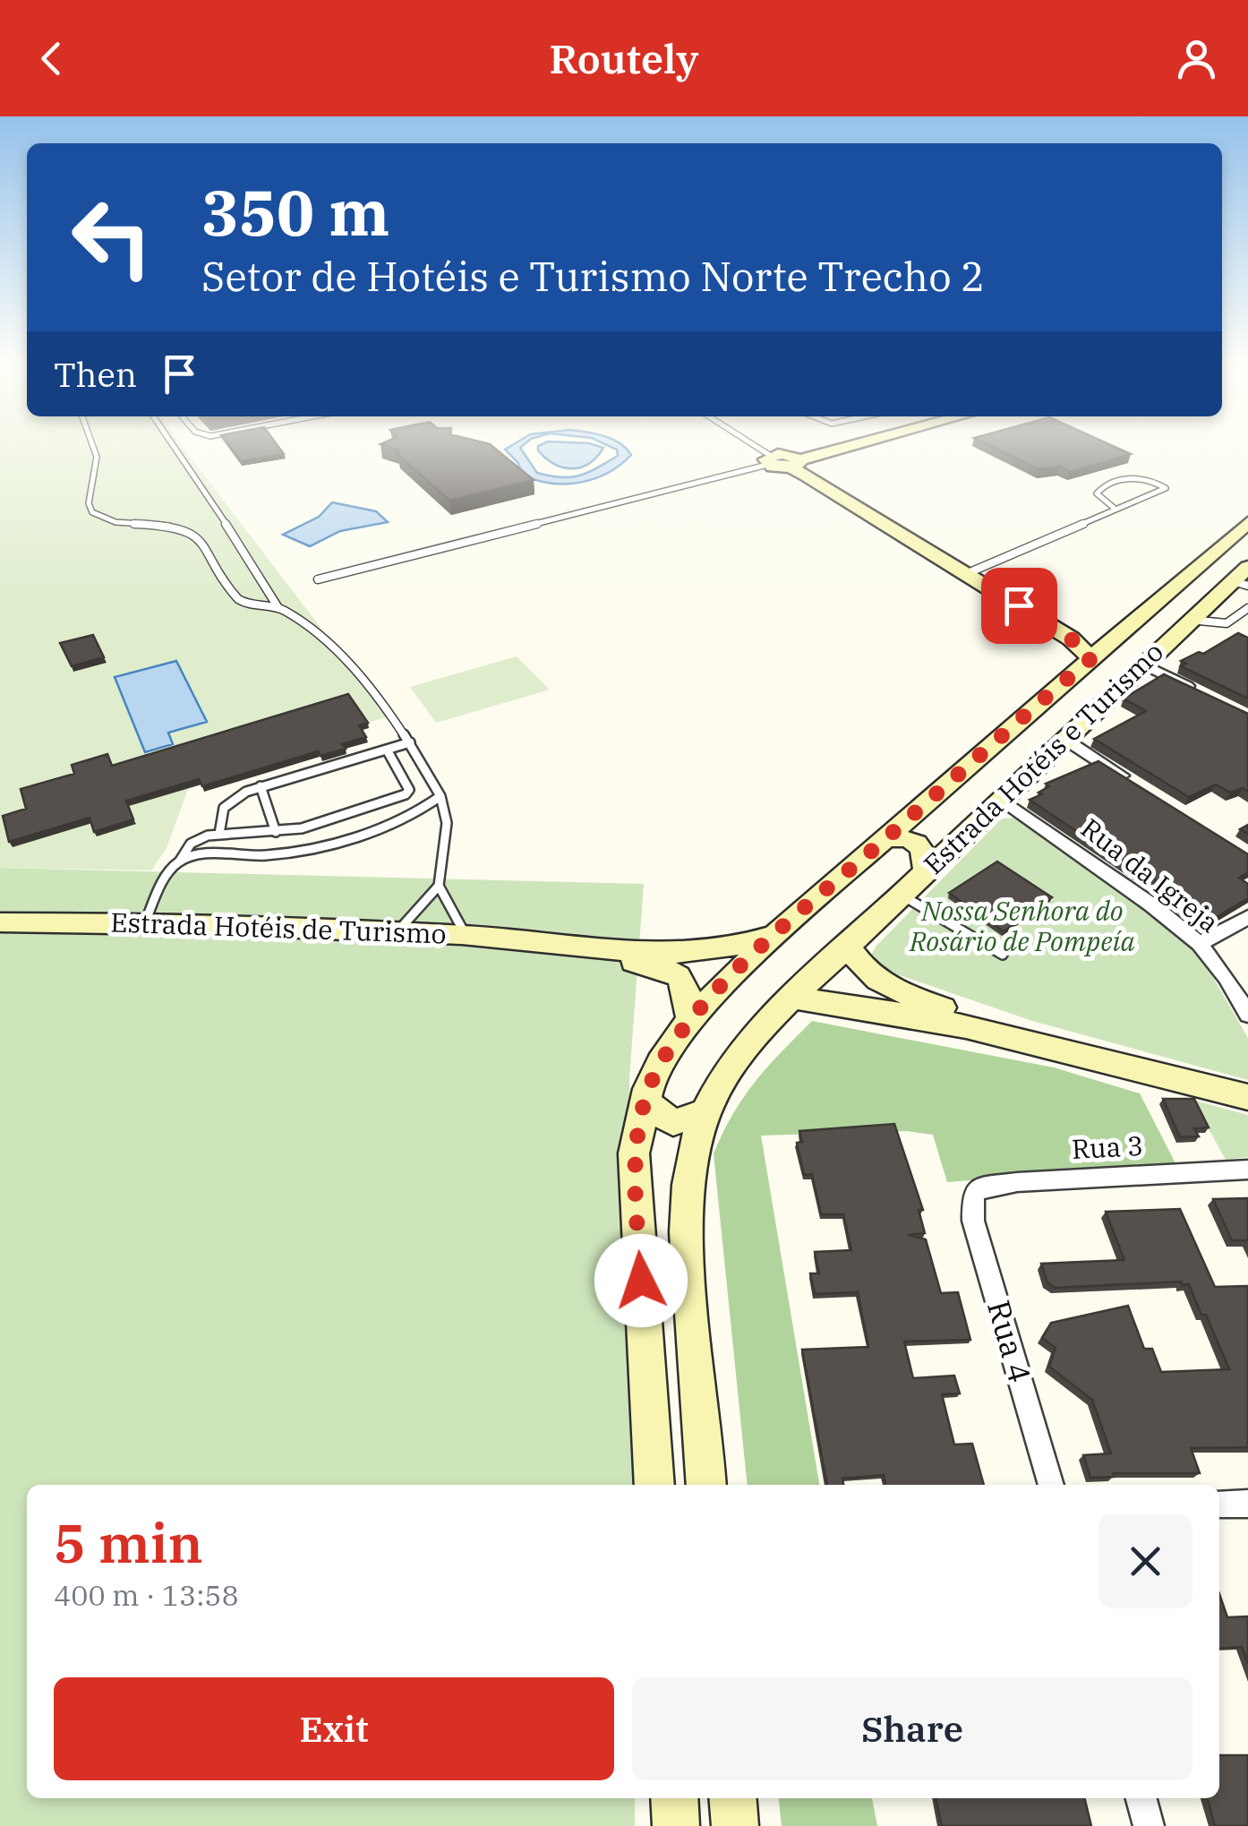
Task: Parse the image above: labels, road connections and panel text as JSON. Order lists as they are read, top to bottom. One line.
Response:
{"streets":{"main road":["Estrada Hotéis e Turismo","Estrada Hotéis de Turismo"],"street":["Rua da Igreja","Rua 3","Rua 4"]},"crossings":[["Estrada Hotéis e Turismo","Rua da Igreja"],["Estrada Hotéis e Turismo","Estrada Hotéis de Turismo"],["Rua 3","Rua 4"]],"parks":["Nossa Senhora do Rosário de Pompeía"],"page":{"header":"Routely","turn":["350 m","Setor de Hotéis e Turismo Norte Trecho 2"],"then":"Then","heading":["5 min","400 m · 13:58"],"buttons":["Exit","Share"]}}
